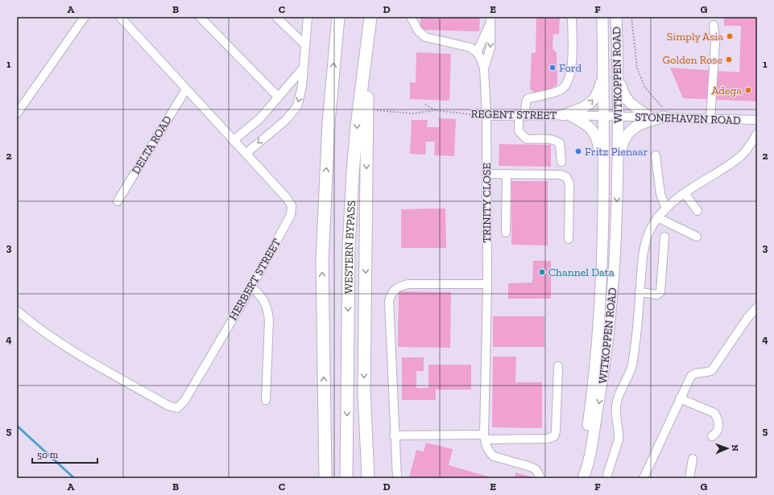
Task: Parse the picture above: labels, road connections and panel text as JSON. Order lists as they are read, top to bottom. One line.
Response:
{"streets":{"highway":["WESTERN BYPASS"],"main road":["WITKOPPEN ROAD"],"street":["REGENT STREET","STONEHAVEN ROAD","DELTA ROAD","TRINITY CLOSE","HERBERT STREET"]},"crossings":[["WITKOPPEN ROAD","REGENT STREET"],["WITKOPPEN ROAD","STONEHAVEN ROAD"],["REGENT STREET","STONEHAVEN ROAD"],["REGENT STREET","TRINITY CLOSE"],["DELTA ROAD","HERBERT STREET"]],"places":["Simply Asia","Golden Rose","Ford","Adega","Fritz Pienaar","Channel Data"],"scale_bar":"50 m","north":"right","grid":{"columns":["A","B","C","D","E","F","G"],"rows":["1","2","3","4","5"]}}
